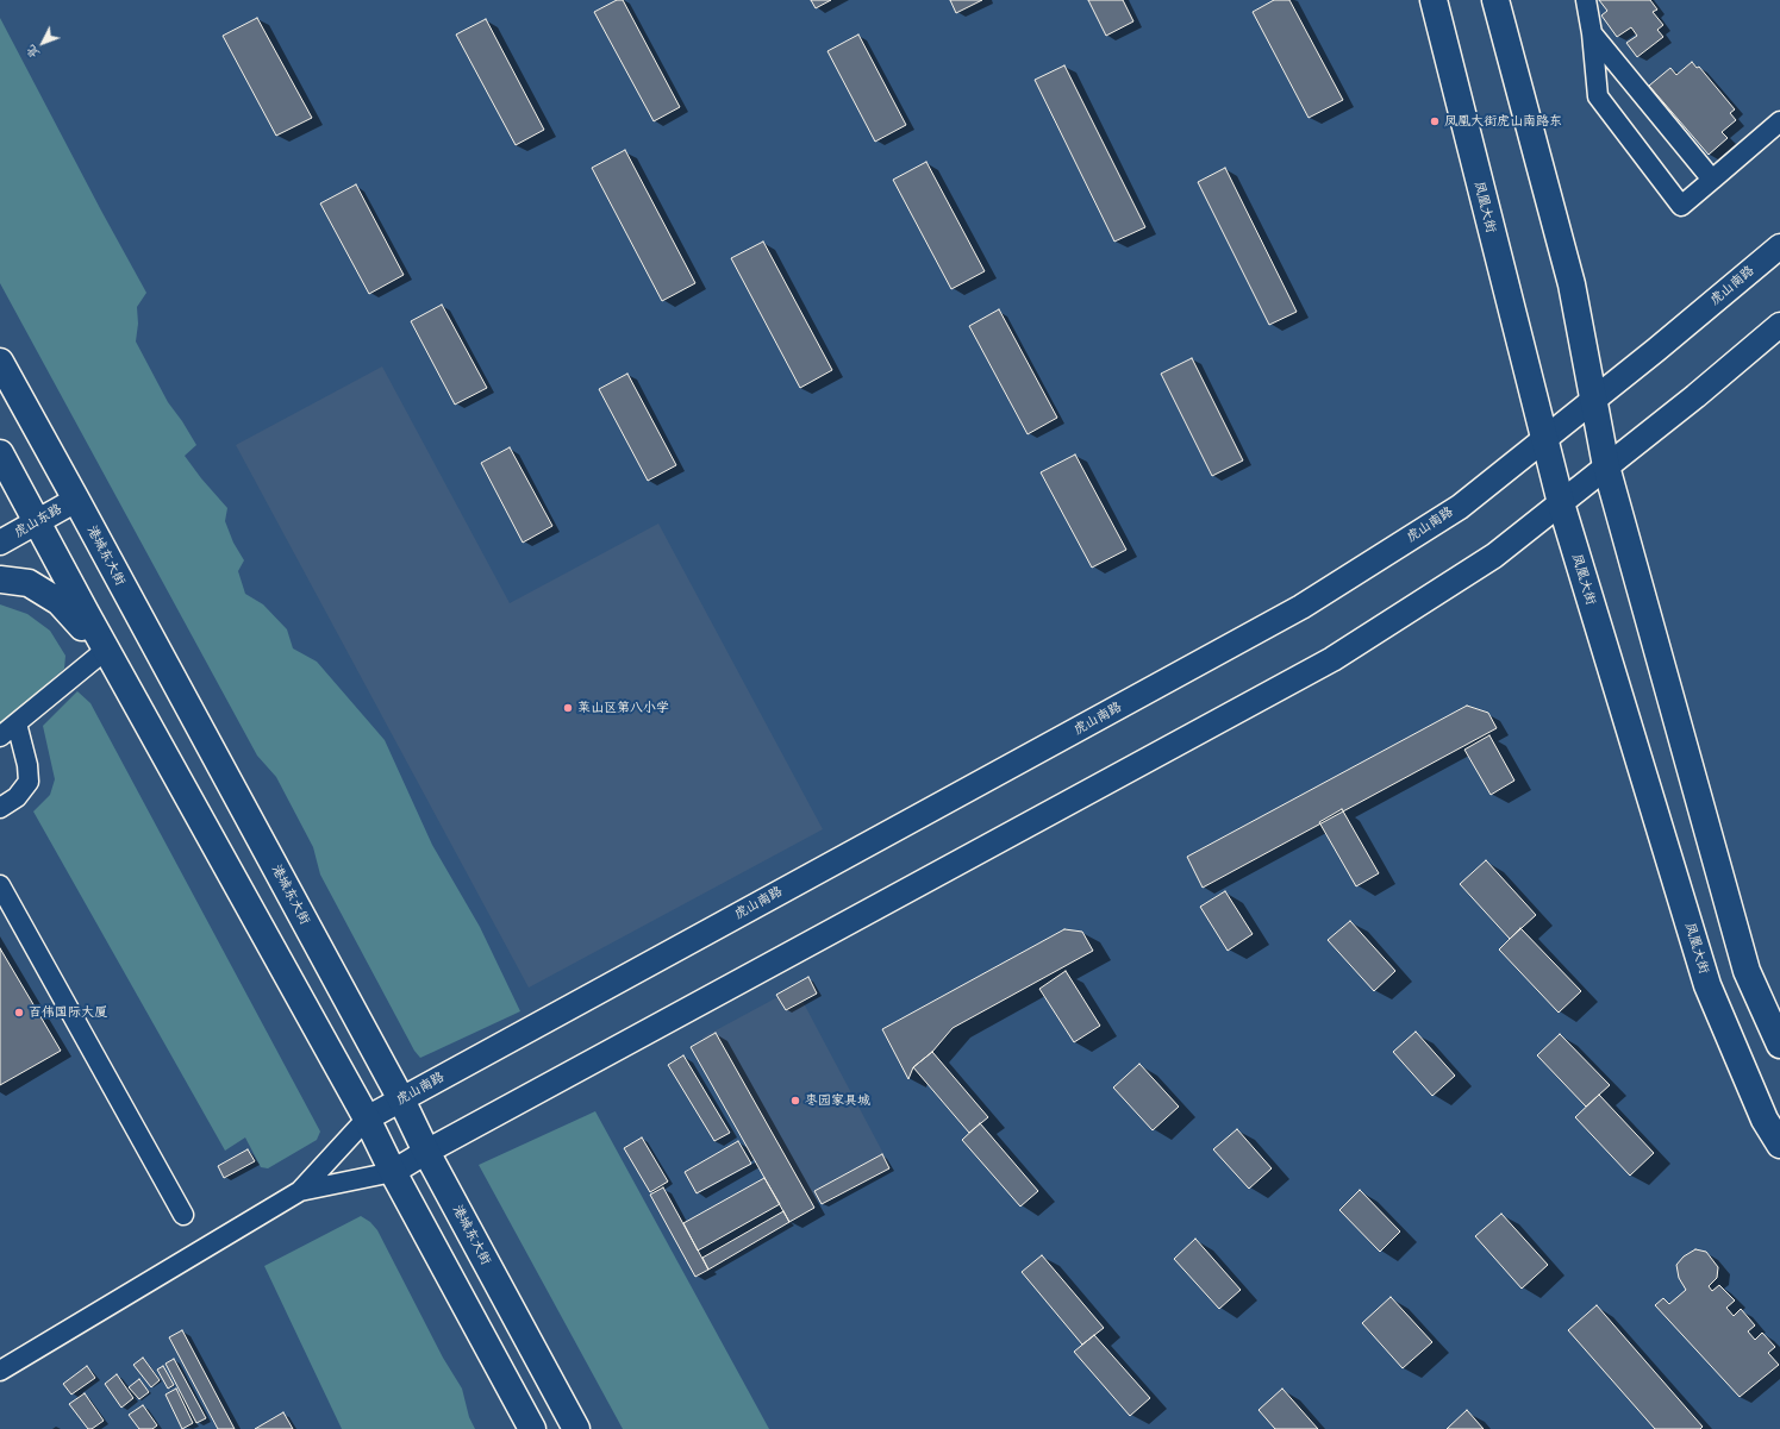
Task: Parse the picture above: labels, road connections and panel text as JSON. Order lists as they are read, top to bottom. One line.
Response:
{"streets":{"main road":["凤凰大街","港城东大街"],"street":["虎山南路","虎山东路"]},"crossings":[["凤凰大街","虎山南路"],["虎山南路","港城东大街"],["虎山东路","港城东大街"]],"places":["凤凰大街虎山南路东","莱山区第八小学","百伟国际大厦","枣园家具城"],"north":"bottom left"}
